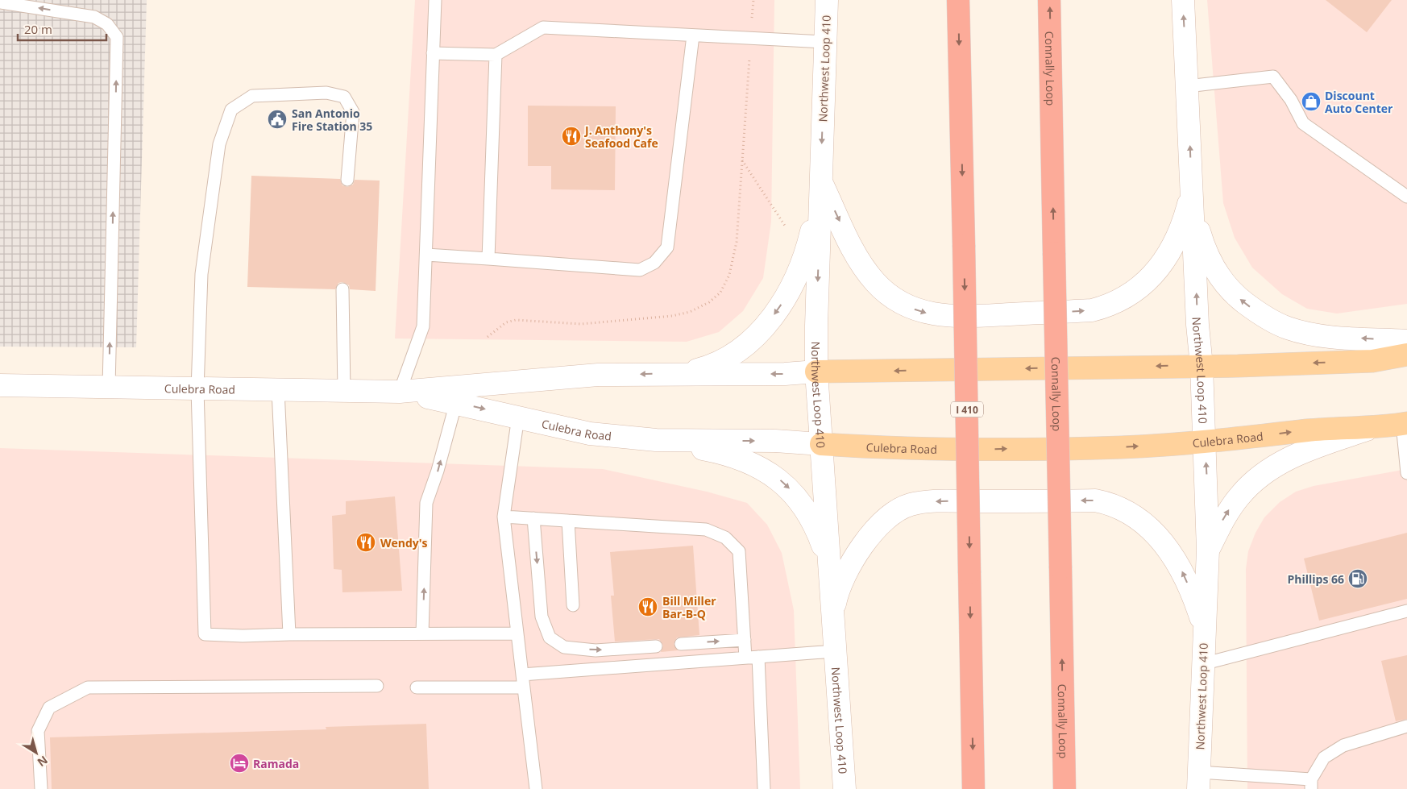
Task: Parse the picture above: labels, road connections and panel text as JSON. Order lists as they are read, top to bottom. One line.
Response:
{"streets":{"highway":["Connally Loop","I 410"],"main road":["Northwest Loop 410","Culebra Road"]},"crossings":[["Northwest Loop 410","Culebra Road"]],"places":{"shop":["Discount Auto Center"],"public building":["San Antonio Fire Station 35"],"restaurant":["J. Anthony's Seafood Cafe","Wendy's","Bill Miller Bar-B-Q"],"fuel station":["Phillips 66"],"hotel":["Ramada"]},"scale_bar":"20 m","north":"bottom right"}
